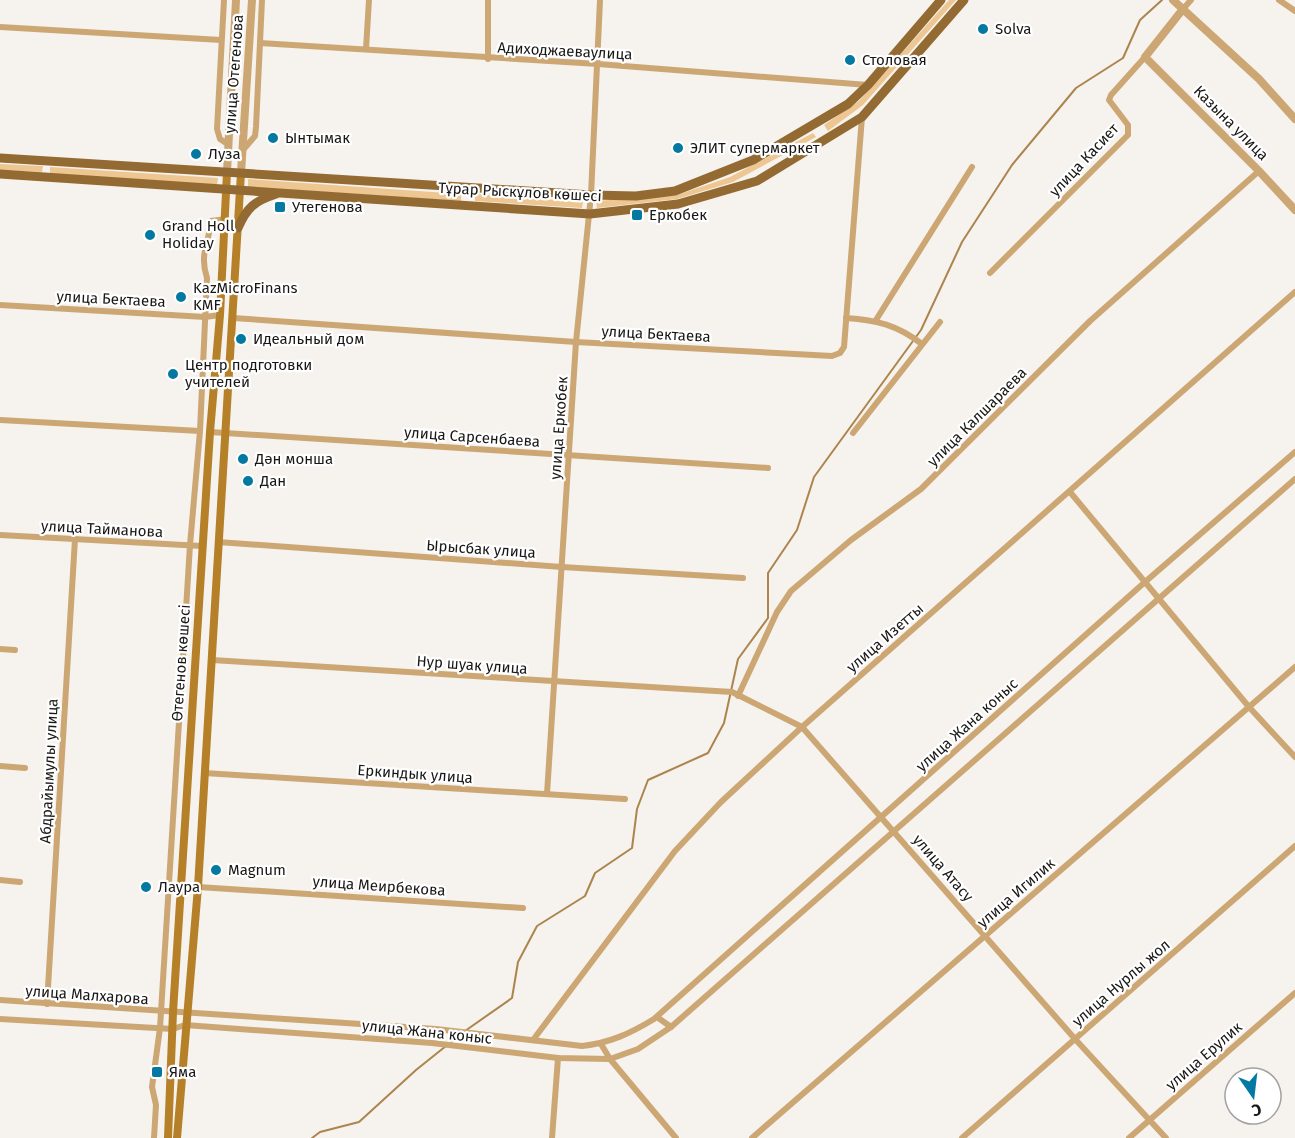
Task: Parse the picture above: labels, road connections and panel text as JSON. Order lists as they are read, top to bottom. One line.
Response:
{"streets":{"main road":["Тұрар Рыскұлов көшесі","Өтегенов көшесі"],"street":["Адиходжаеваулица","улица Отегенова","Казына улица","улица Касиет","улица Бектаева","улица Калшараева","улица Еркобек","улица Сарсенбаева","улица Тайманова","Ырысбак улица","улица Изетты","Нур шуак улица","улица Жана коныс","Абдрайымулы улица","Еркиндык улица","улица Атасу","улица Меирбекова","улица Игилик","улица Нурлы жол","улица Малхарова","улица Ерулик"]},"crossings":[["Адиходжаеваулица","улица Отегенова"],["Адиходжаеваулица","Тұрар Рыскұлов көшесі"],["Адиходжаеваулица","улица Еркобек"],["улица Отегенова","Тұрар Рыскұлов көшесі"],["улица Отегенова","Өтегенов көшесі"],["Казына улица","улица Касиет"],["Казына улица","улица Калшараева"],["Тұрар Рыскұлов көшесі","улица Бектаева"],["Тұрар Рыскұлов көшесі","улица Еркобек"],["Тұрар Рыскұлов көшесі","Өтегенов көшесі"],["улица Бектаева","улица Еркобек"],["улица Бектаева","Өтегенов көшесі"],["улица Калшараева","Нур шуак улица"],["улица Калшараева","улица Атасу"],["улица Еркобек","улица Сарсенбаева"],["улица Еркобек","Ырысбак улица"],["улица Еркобек","Нур шуак улица"],["улица Еркобек","Еркиндык улица"],["улица Сарсенбаева","Өтегенов көшесі"],["улица Тайманова","Өтегенов көшесі"],["улица Тайманова","Абдрайымулы улица"],["Ырысбак улица","Өтегенов көшесі"],["улица Изетты","улица Жана коныс"],["улица Изетты","улица Атасу"],["Өтегенов көшесі","Нур шуак улица"],["Өтегенов көшесі","улица Жана коныс"],["Өтегенов көшесі","Еркиндык улица"],["Өтегенов көшесі","улица Меирбекова"],["Өтегенов көшесі","улица Малхарова"],["Нур шуак улица","улица Атасу"],["улица Жана коныс","улица Атасу"],["улица Жана коныс","улица Малхарова"],["Абдрайымулы улица","улица Малхарова"],["улица Атасу","улица Игилик"],["улица Атасу","улица Нурлы жол"],["улица Атасу","улица Ерулик"]],"places":{"other":["Solva","Столовая","Ынтымак","ЭЛИТ супермаркет","Луза","Grand Holl Holiday","KazMicroFinans KMF","Идеальный дом","Центр подготовки учителей","Дән монша","Дан","Magnum","Лаура"],"transit":["Утегенова","Еркобек","Яма"]},"north":"bottom"}
